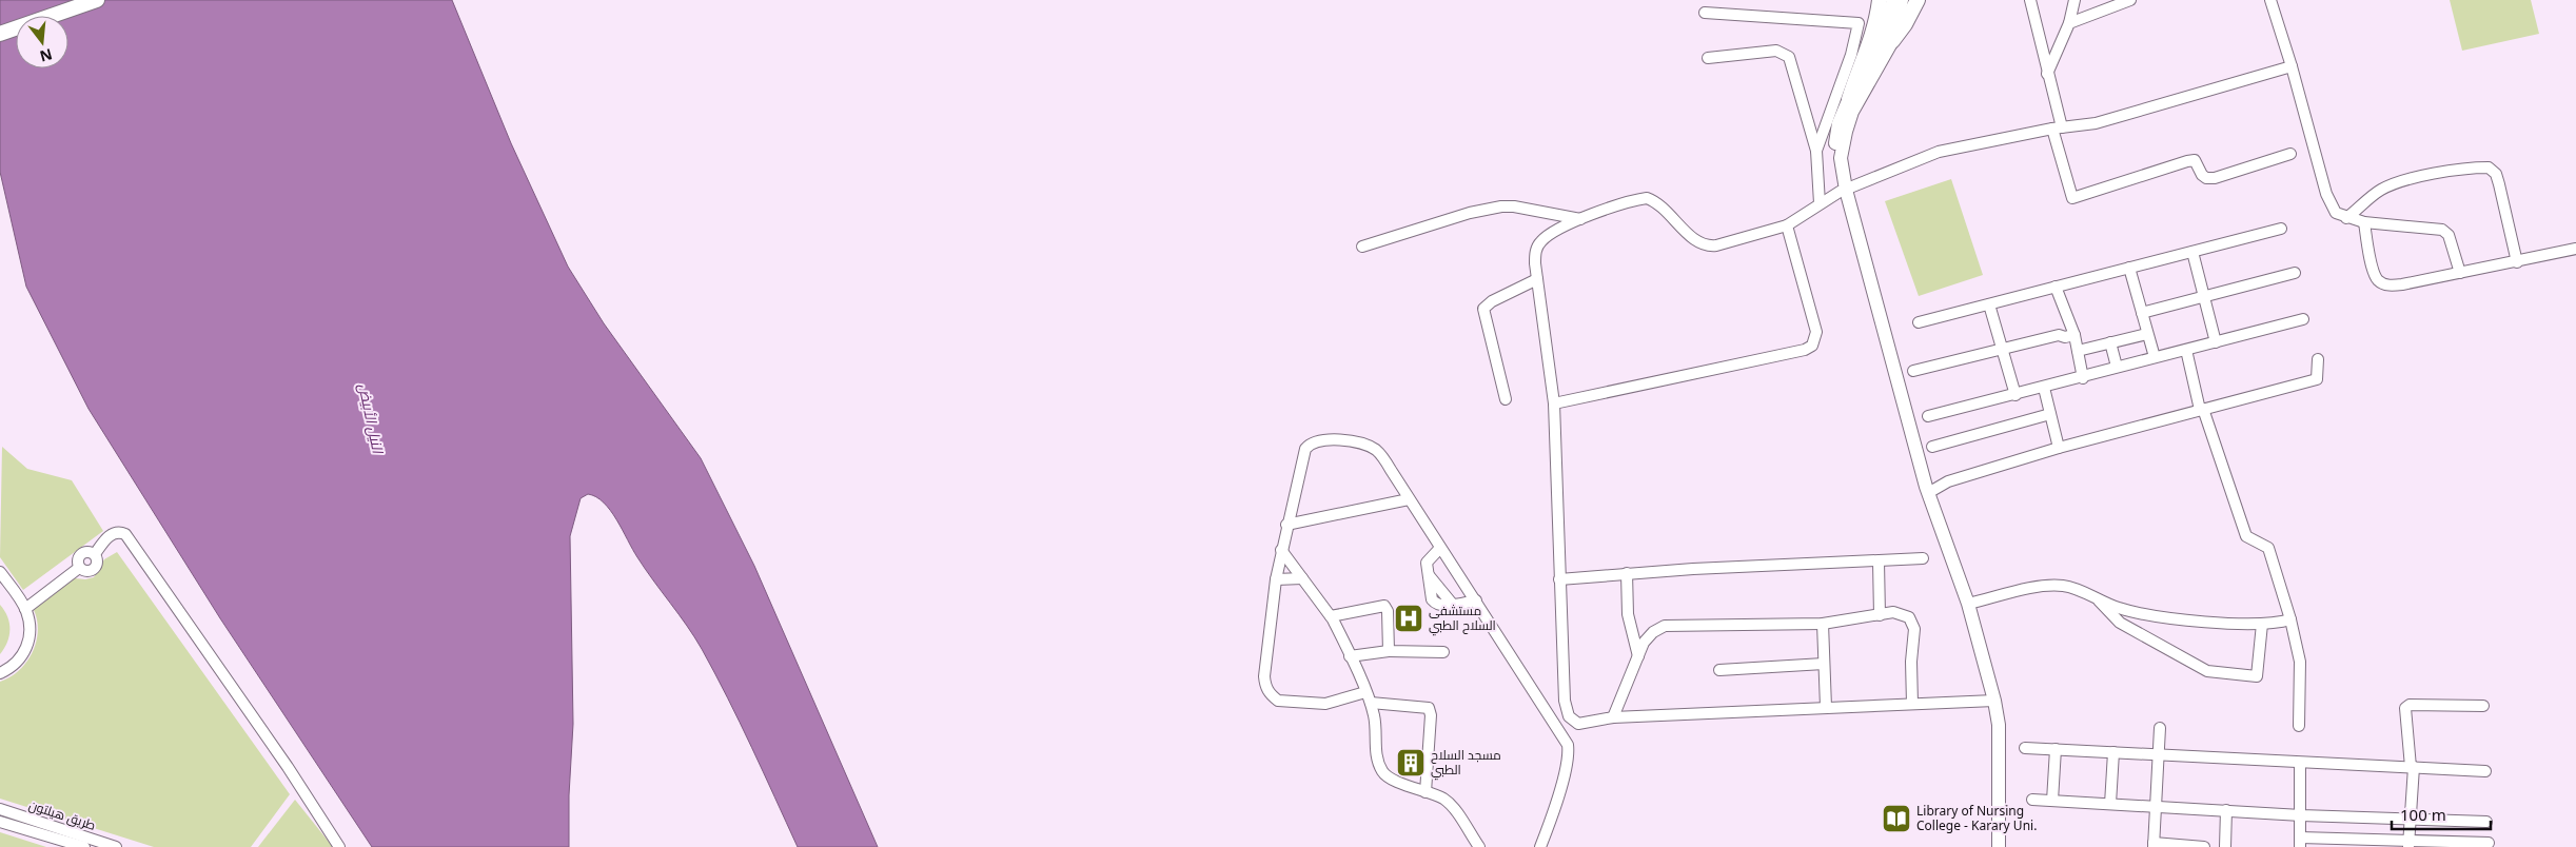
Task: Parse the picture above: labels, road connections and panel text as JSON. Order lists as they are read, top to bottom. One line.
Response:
{"streets":{"street":["طريق هيلتون"]},"water":["النيل الأبيض"],"places":{"hospital":["مستشفى السلاح الطبي"],"building":["مسجد السلاح الطبي"],"library":["Library of Nursing College - Karary Uni."]},"scale_bar":"100 m","north":"bottom"}
